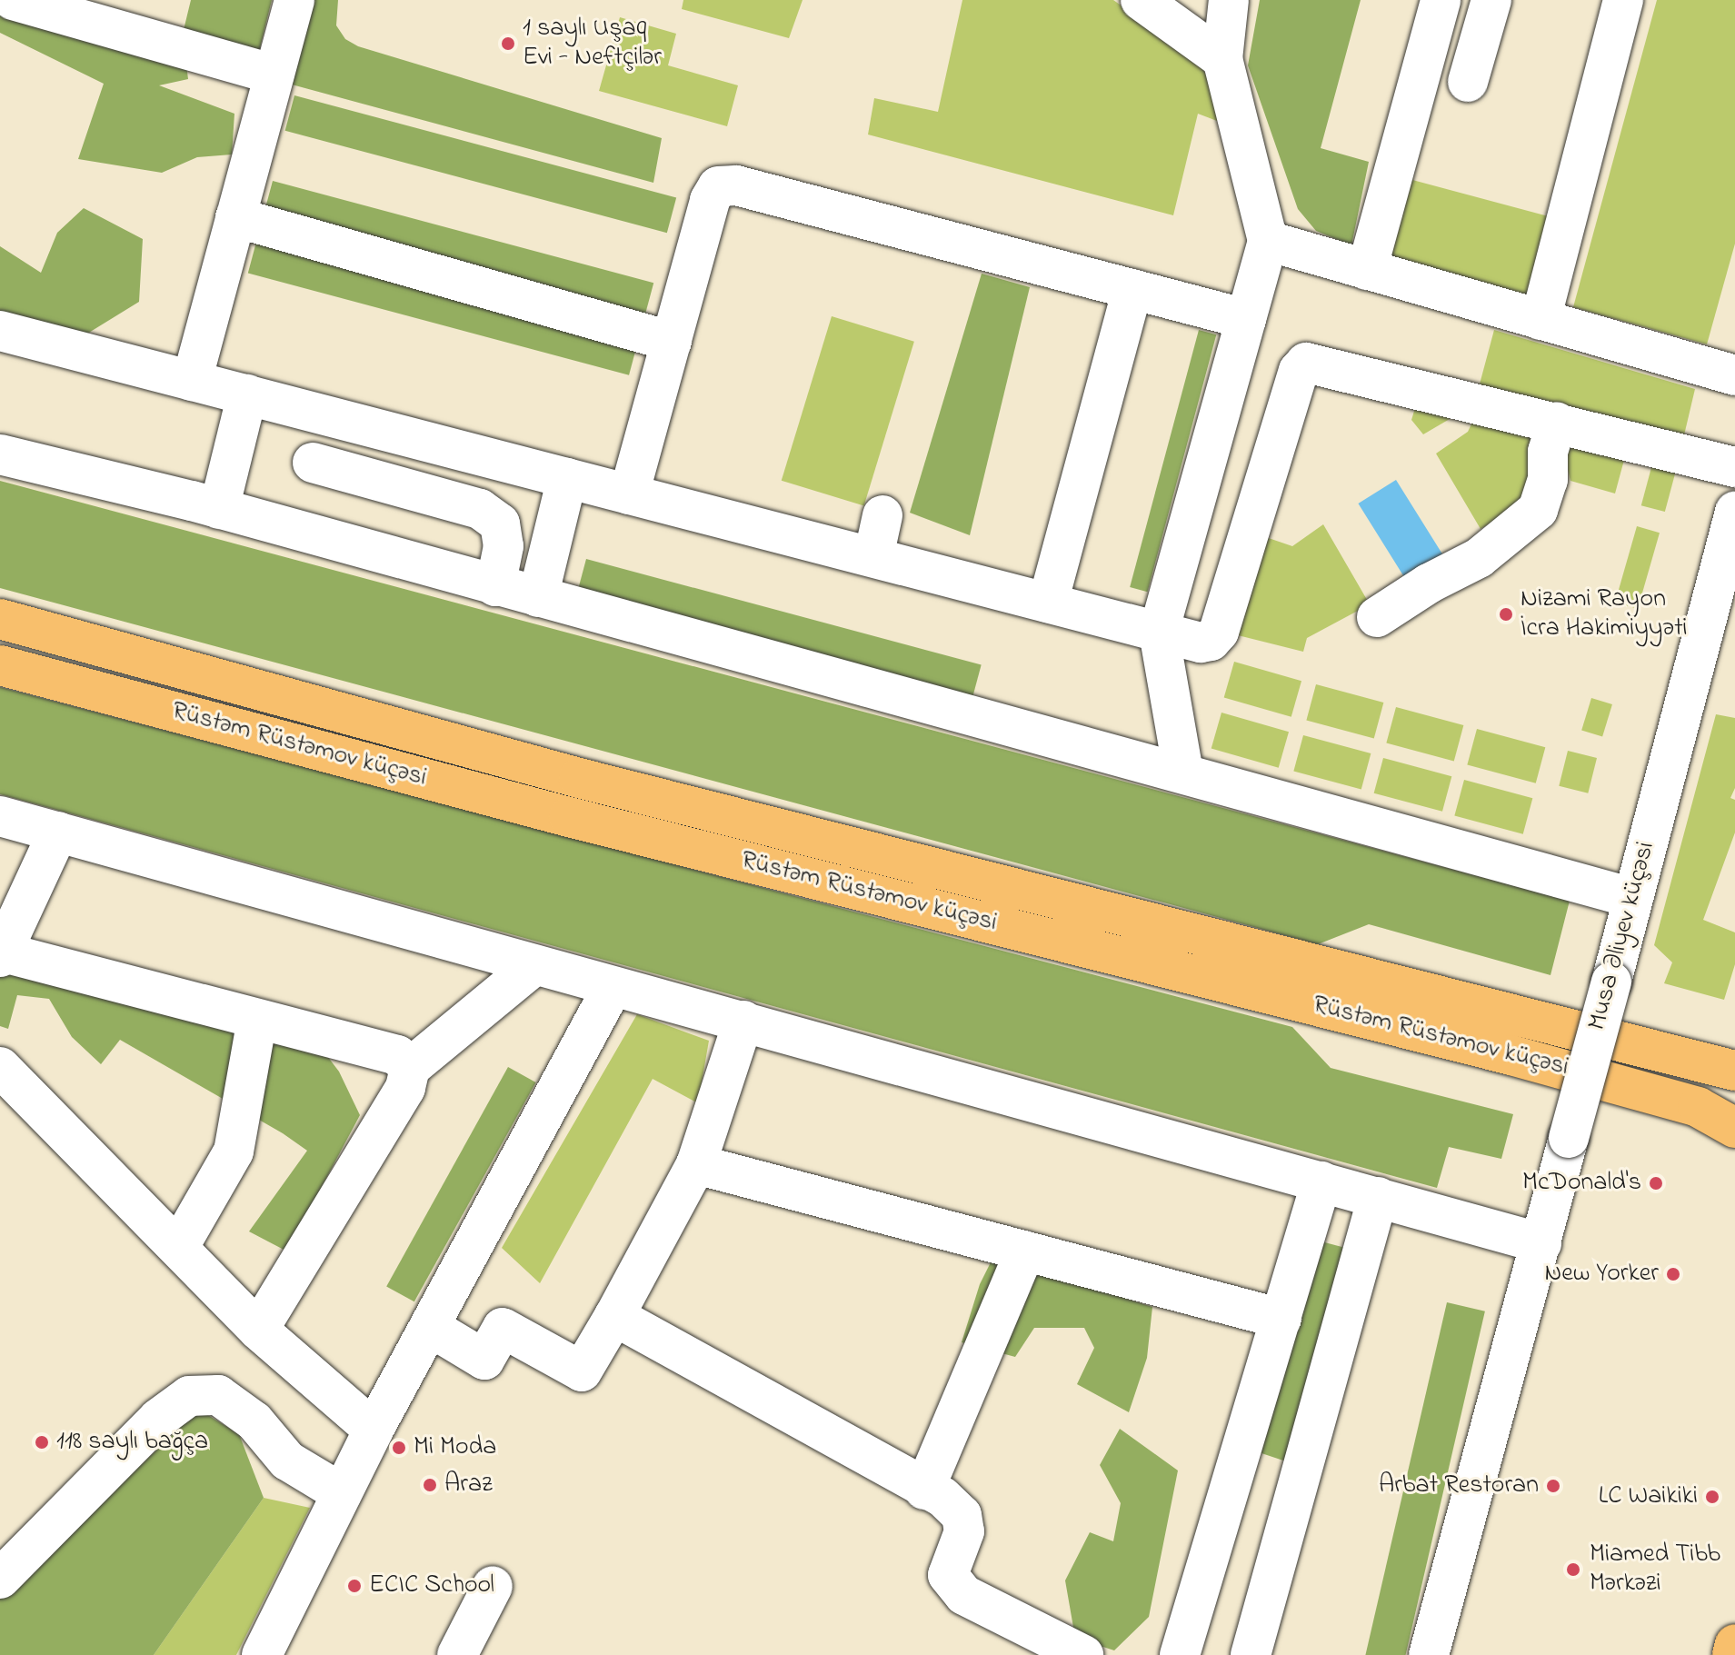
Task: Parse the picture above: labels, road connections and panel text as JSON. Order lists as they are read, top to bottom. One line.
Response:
{"streets":{"main road":["Rüstəm Rüstəmov küçəsi"],"street":["Musa Əliyev küçəsi"]},"places":["1 saylı Uşaq Evi - Neftçilər","Nizami Rayon İcra Hakimiyyəti","McDonald's","New Yorker","118 saylı bağça","Mi Moda","Araz","Arbat Restoran","LC Waikiki","Miamed Tibb Mərkəzi","ECIC School"]}
